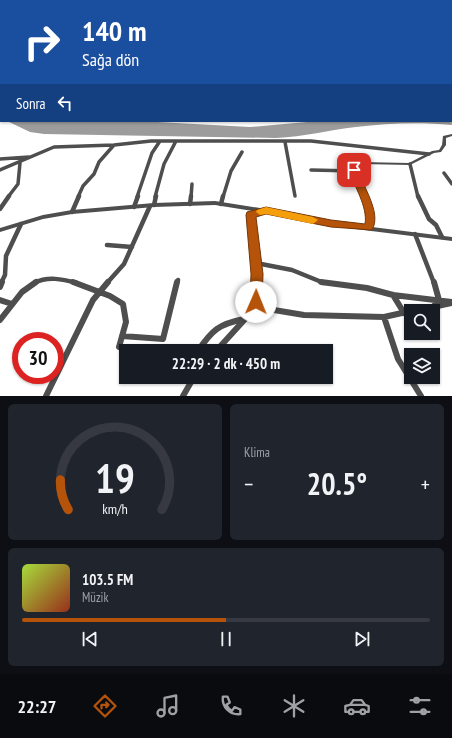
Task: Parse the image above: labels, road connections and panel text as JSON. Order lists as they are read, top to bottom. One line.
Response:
{"page":{"turn":["140 m","Sağa dön"],"then":"Sonra","limit":"30","trip":"22:29 · 2 dk · 450 m","tile":"Klima","heat":["−","20.5°","+"],"song":["103.5 FM","Müzik"],"tabs":"22:27","gauge":["19","km/h"]}}
